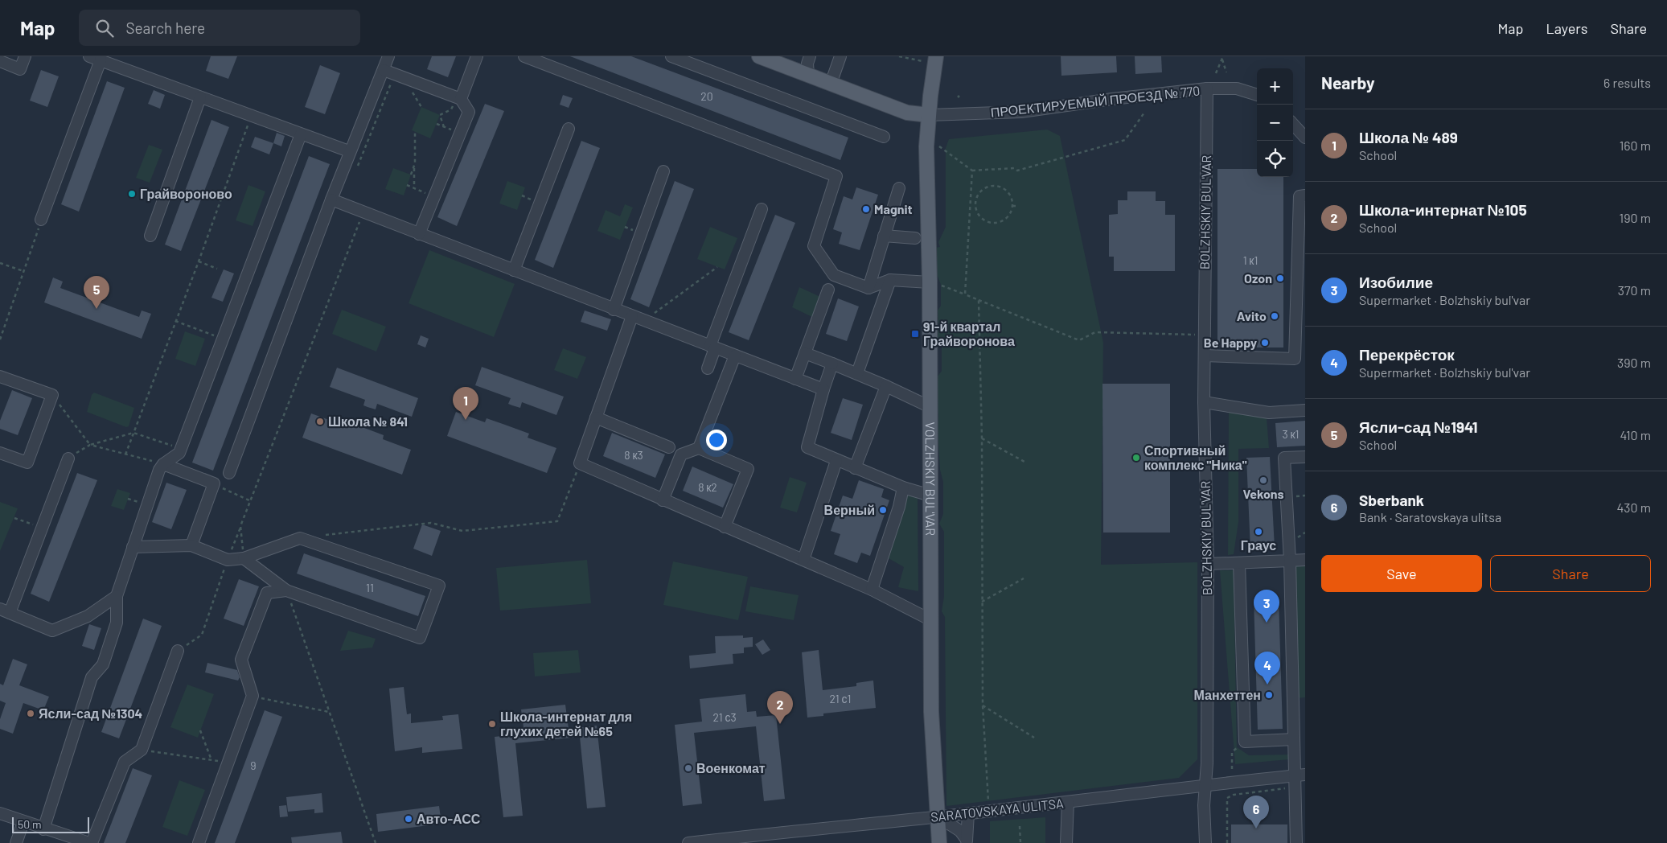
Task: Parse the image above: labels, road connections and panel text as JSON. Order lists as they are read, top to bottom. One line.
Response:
{"streets":{"main road":["VOLZHSKIY BUL'VAR"],"street":["ПРОЕКТИРУЕМЫЙ ПРОЕЗД № 770","BOLZHSKIY BUL'VAR","SARATOVSKAYA ULITSA"]},"crossings":[["ПРОЕКТИРУЕМЫЙ ПРОЕЗД № 770","BOLZHSKIY BUL'VAR"],["ПРОЕКТИРУЕМЫЙ ПРОЕЗД № 770","VOLZHSKIY BUL'VAR"],["BOLZHSKIY BUL'VAR","SARATOVSKAYA ULITSA"],["VOLZHSKIY BUL'VAR","SARATOVSKAYA ULITSA"]],"places":{"other":["Грайвороново","Magnit","Ozon","Avito","Be Happy","Школа № 841","Спортивный комплекс \"Ника\"","Vekons","Верный","Граус","Манхеттен","Ясли-сад №1304","Школа-интернат для глухих детей №65","Военкомат","Авто-АСС"],"transit":["91-й квартал Грайворонова"]},"house_numbers":["20","1 к1","3 к1","8 к3","8 к2","11","21 с1","21 с3","9"],"scale_bar":"50 m","page":{"header":"Map","search":"Search here","nav":["Map","Layers","Share"],"heading":["Nearby","6 results"],"map_buttons":["+","−"],"list":[{"mark":"1","name":"Школа № 489","note":"School","value":"160 m"},{"mark":"2","name":"Школа-интернат №105","note":"School","value":"190 m"},{"mark":"3","name":"Изобилие","note":"Supermarket · Bolzhskiy bul'var","value":"370 m"},{"mark":"4","name":"Перекрёсток","note":"Supermarket · Bolzhskiy bul'var","value":"390 m"},{"mark":"5","name":"Ясли-сад №1941","note":"School","value":"410 m"},{"mark":"6","name":"Sberbank","note":"Bank · Saratovskaya ulitsa","value":"430 m"}],"pins":["5","1","3","4","2","6"],"buttons":["Save","Share"],"scale":"50 m"}}
